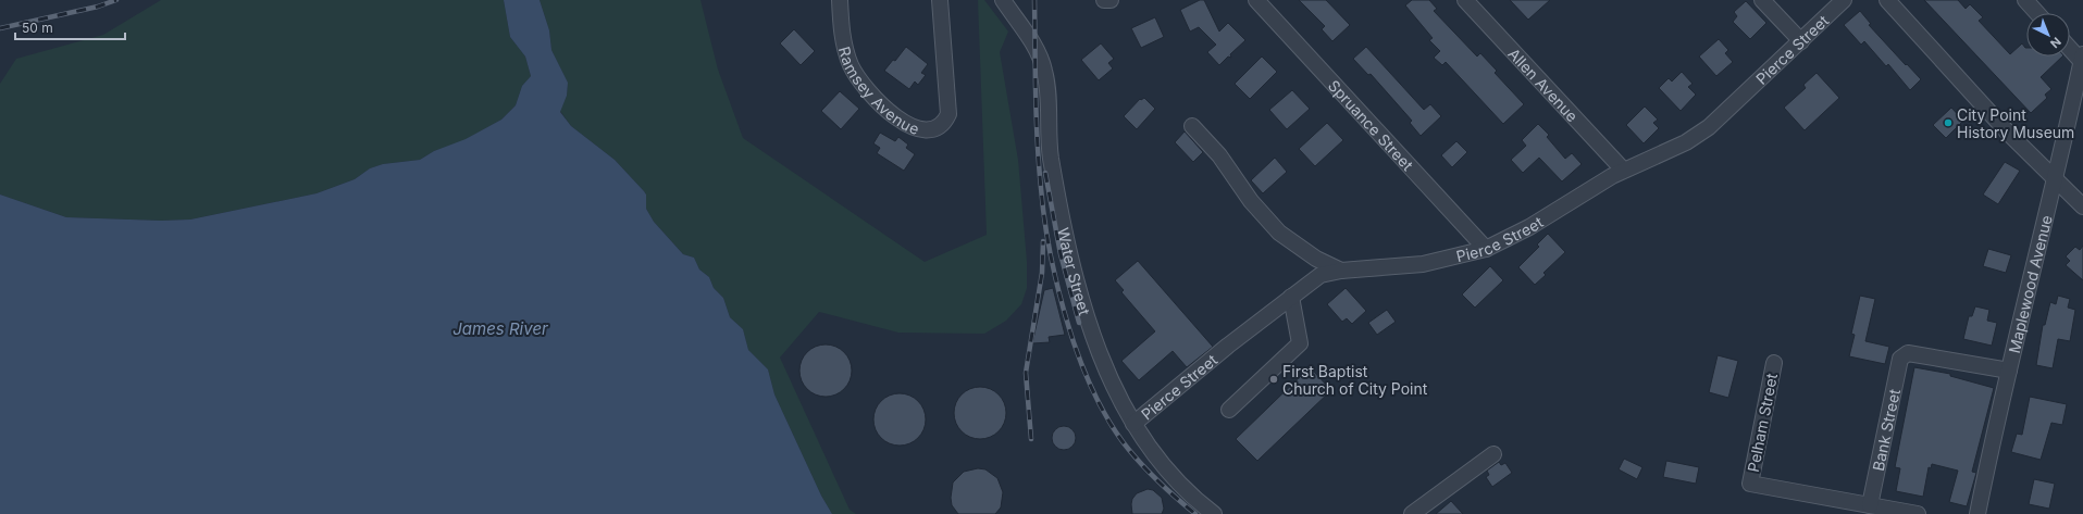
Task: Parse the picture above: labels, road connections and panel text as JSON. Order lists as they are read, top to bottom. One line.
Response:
{"streets":{"street":["Pierce Street","Ramsey Avenue","Allen Avenue","Spruance Street","Water Street","Maplewood Avenue","Pelham Street","Bank Street"]},"crossings":[["Pierce Street","Allen Avenue"],["Pierce Street","Spruance Street"],["Pierce Street","Water Street"],["Maplewood Avenue","Bank Street"],["Pelham Street","Bank Street"]],"water":["James River"],"places":["City Point History Museum","First Baptist Church of City Point"],"scale_bar":"50 m","north":"bottom right"}
